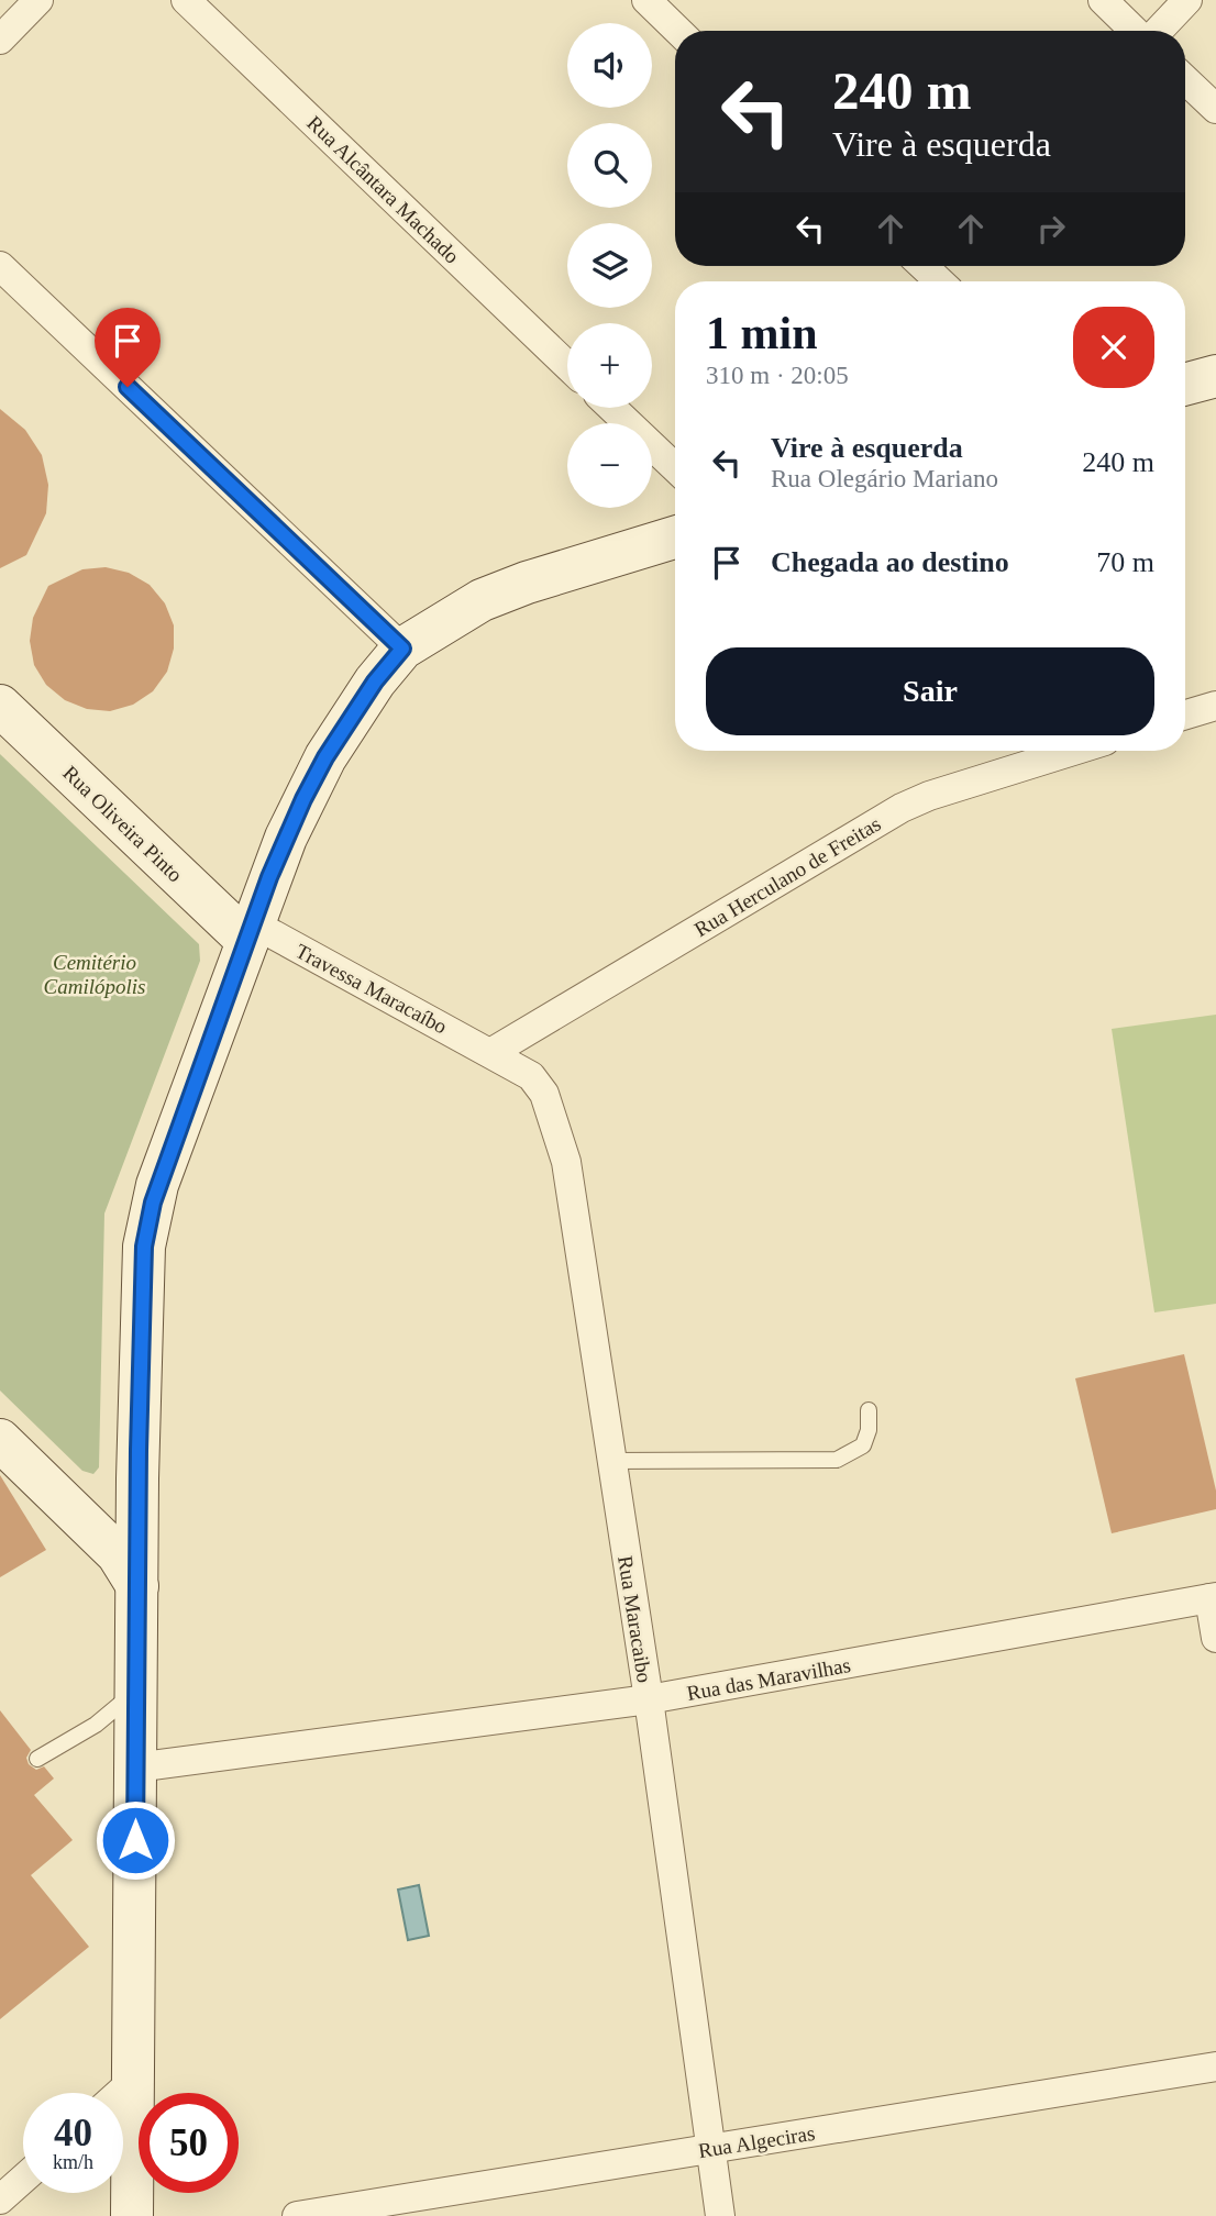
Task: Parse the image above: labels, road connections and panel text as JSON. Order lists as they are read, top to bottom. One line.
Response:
{"streets":{"main road":["Rua Oliveira Pinto"],"street":["Rua Alcântara Machado","Rua Herculano de Freitas","Travessa Maracaíbo","Rua Maracaibo","Rua das Maravilhas","Rua Algeciras"]},"crossings":[["Rua Oliveira Pinto","Travessa Maracaíbo"],["Rua Herculano de Freitas","Travessa Maracaíbo"],["Rua Herculano de Freitas","Rua Maracaibo"],["Travessa Maracaíbo","Rua Maracaibo"],["Rua Maracaibo","Rua das Maravilhas"],["Rua Maracaibo","Rua Algeciras"]],"parks":["Cemitério Camilópolis"],"page":{"map_buttons":["+","−"],"turn":["240 m","Vire à esquerda"],"heading":["1 min","310 m · 20:05"],"list":[{"name":"Vire à esquerda","note":"Rua Olegário Mariano","value":"240 m"},{"name":"Chegada ao destino","value":"70 m"}],"buttons":"Sair","speed":"40 km/h","limit":"50"}}
